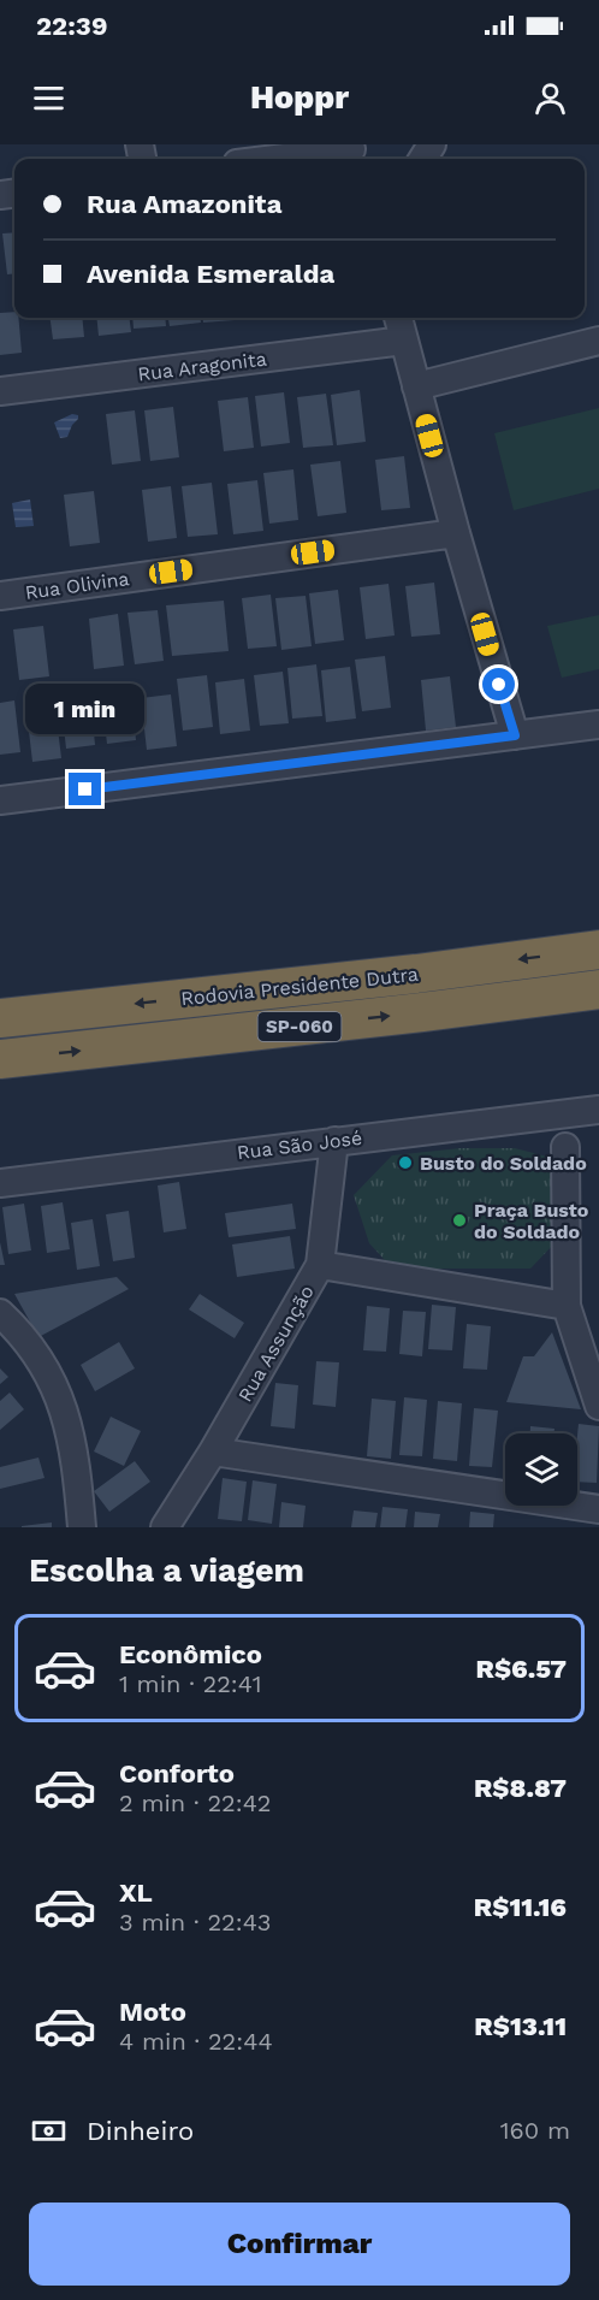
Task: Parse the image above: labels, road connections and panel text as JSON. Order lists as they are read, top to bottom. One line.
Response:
{"streets":{"highway":["Rodovia Presidente Dutra","SP-060"],"street":["Rua Aragonita","Rua Olivina","Rua São José","Rua Assunção"]},"crossings":[["Rua São José","Rua Assunção"]],"places":["Busto do Soldado","Praça Busto do Soldado"],"page":{"status":"22:39","header":"Hoppr","banner":["Rua Amazonita","Avenida Esmeralda"],"bubble":"1 min","heading":"Escolha a viagem","list":[{"name":"Econômico","note":"1 min · 22:41","value":"R$6.57"},{"name":"Conforto","note":"2 min · 22:42","value":"R$8.87"},{"name":"XL","note":"3 min · 22:43","value":"R$11.16"},{"name":"Moto","note":"4 min · 22:44","value":"R$13.11"}],"pay":["Dinheiro","160 m"],"buttons":"Confirmar"}}
